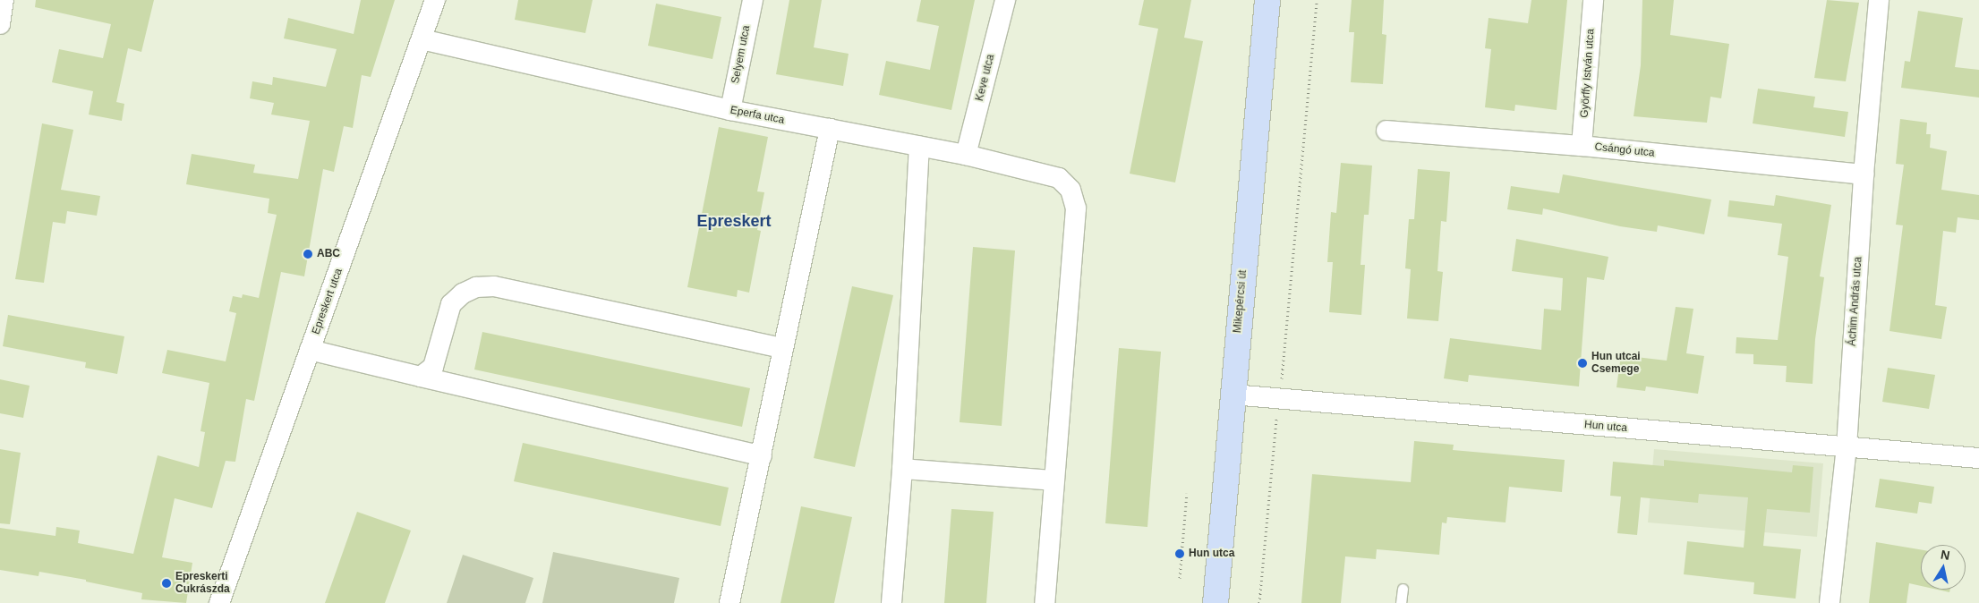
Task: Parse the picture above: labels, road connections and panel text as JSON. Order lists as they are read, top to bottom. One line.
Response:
{"streets":{"main road":["Mikepércsi út"],"street":["Selyem utca","Györffy István utca","Keve utca","Eperfa utca","Csángó utca","Epreskert utca","Áchim András utca","Hun utca"]},"crossings":[["Selyem utca","Eperfa utca"],["Györffy István utca","Csángó utca"],["Keve utca","Eperfa utca"],["Eperfa utca","Epreskert utca"],["Csángó utca","Áchim András utca"],["Mikepércsi út","Hun utca"],["Áchim András utca","Hun utca"]],"districts":["Epreskert"],"places":["ABC","Hun utcai Csemege","Hun utca","Epreskerti Cukrászda"],"north":"top"}
